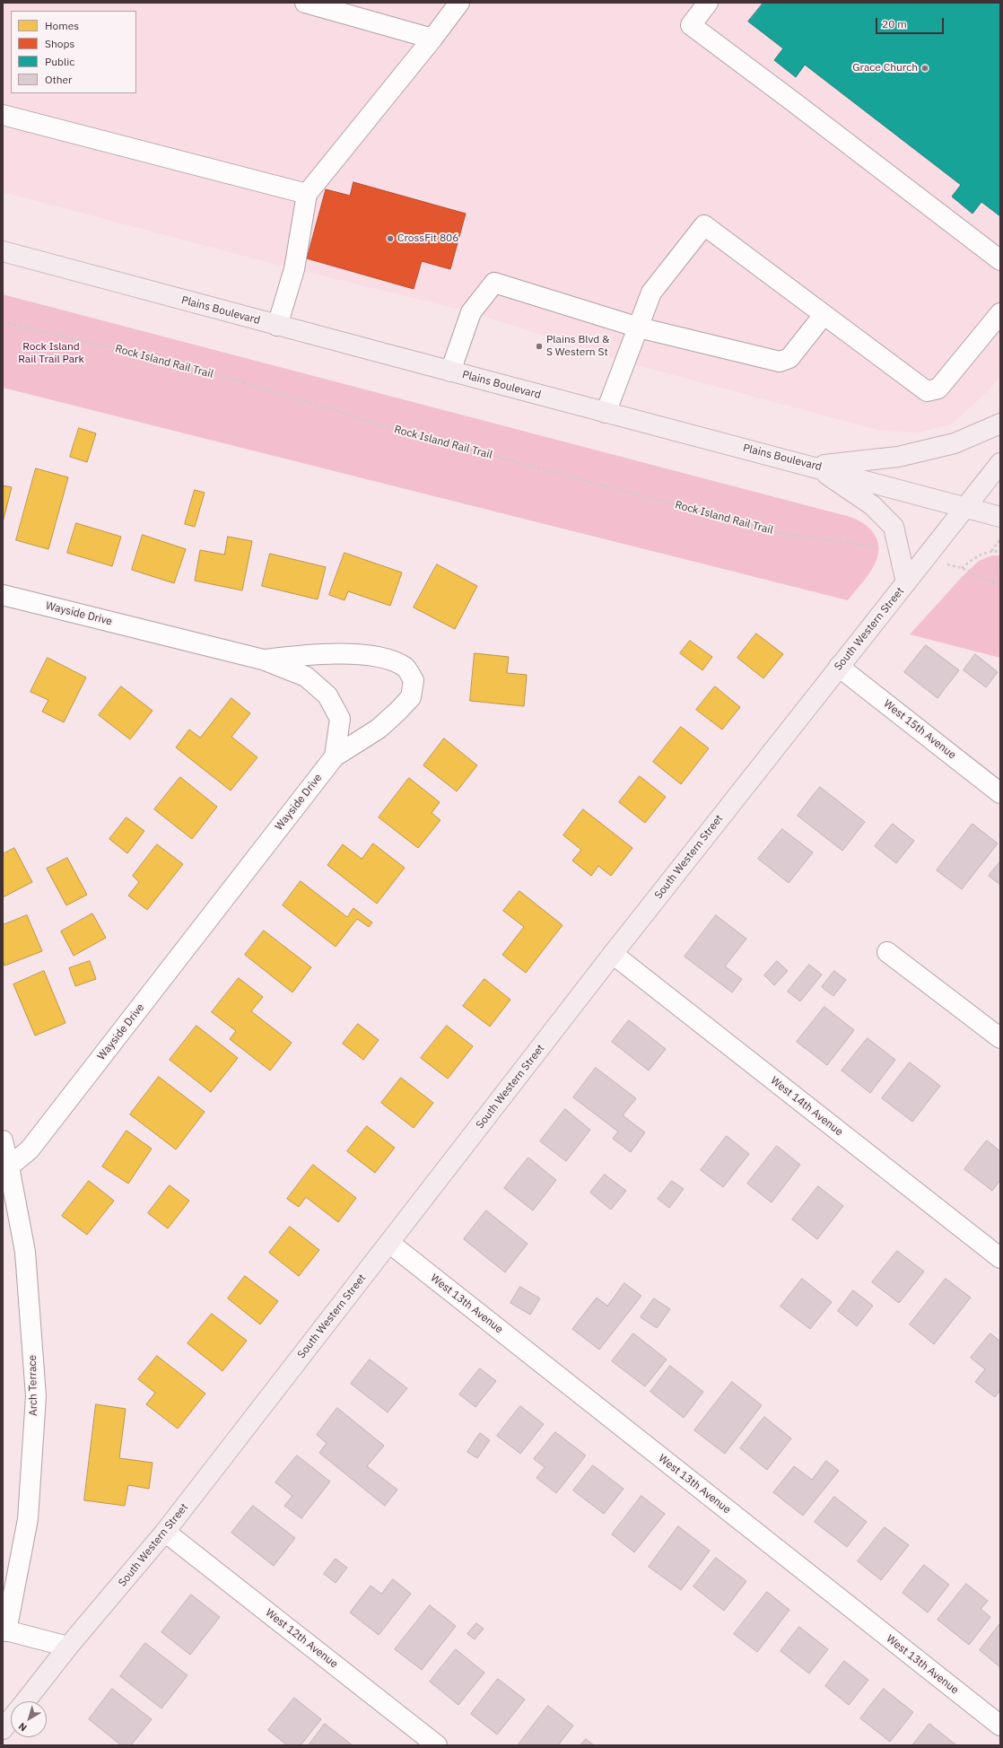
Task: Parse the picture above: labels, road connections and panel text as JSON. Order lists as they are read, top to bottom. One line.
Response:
{"streets":{"main road":["Plains Boulevard","South Western Street"],"street":["Wayside Drive","West 15th Avenue","West 14th Avenue","West 13th Avenue","Arch Terrace","West 12th Avenue"],"path":["Rock Island Rail Trail"]},"crossings":[["Plains Boulevard","South Western Street"],["Wayside Drive","Arch Terrace"],["South Western Street","West 15th Avenue"],["South Western Street","West 14th Avenue"],["South Western Street","West 13th Avenue"],["South Western Street","West 12th Avenue"]],"parks":["Rock Island Rail Trail Park"],"places":["Grace Church","CrossFit 806","Plains Blvd & S Western St"],"legend":["Homes","Shops","Public","Other"],"scale_bar":"20 m","north":"bottom left"}
